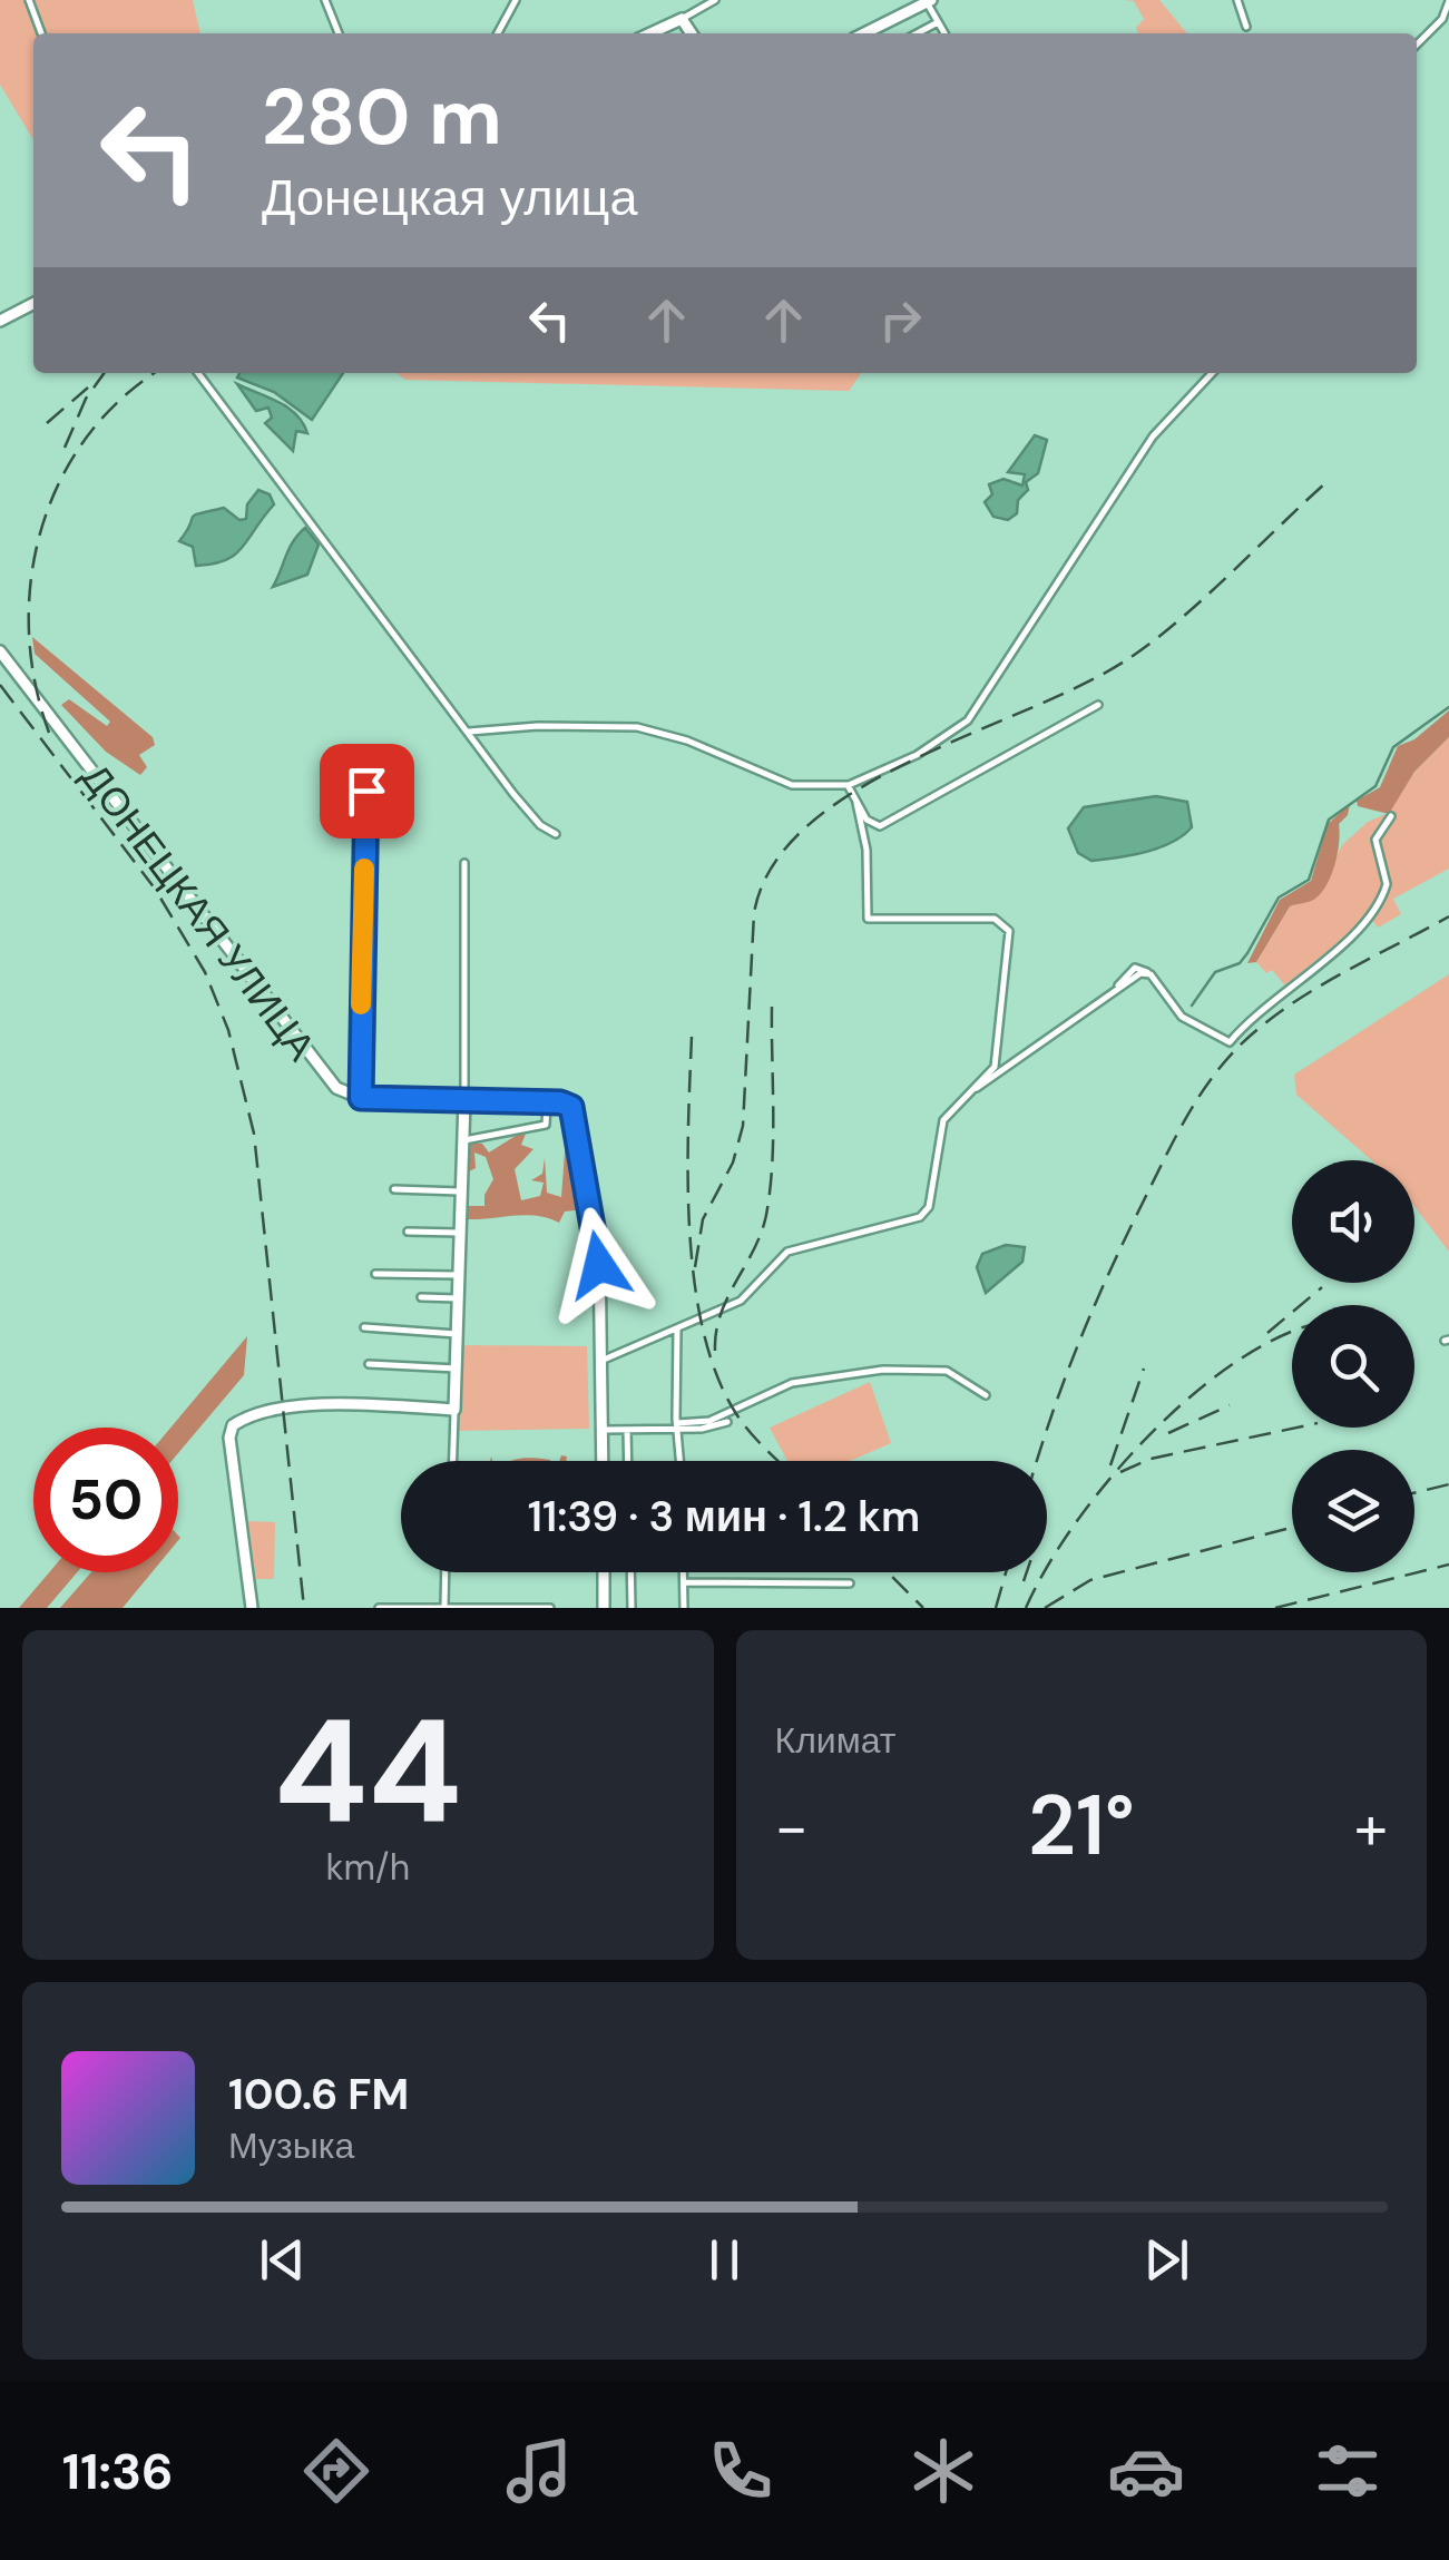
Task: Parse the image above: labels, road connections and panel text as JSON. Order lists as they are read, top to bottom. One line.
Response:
{"streets":{"main road":["ДОНЕЦКАЯ УЛИЦА"]},"page":{"turn":["280 m","Донецкая улица"],"limit":"50","trip":"11:39 · 3 мин · 1.2 km","tile":[["44","km/h"],"Климат"],"heat":["−","21°","+"],"song":["100.6 FM","Музыка"],"tabs":"11:36"}}
